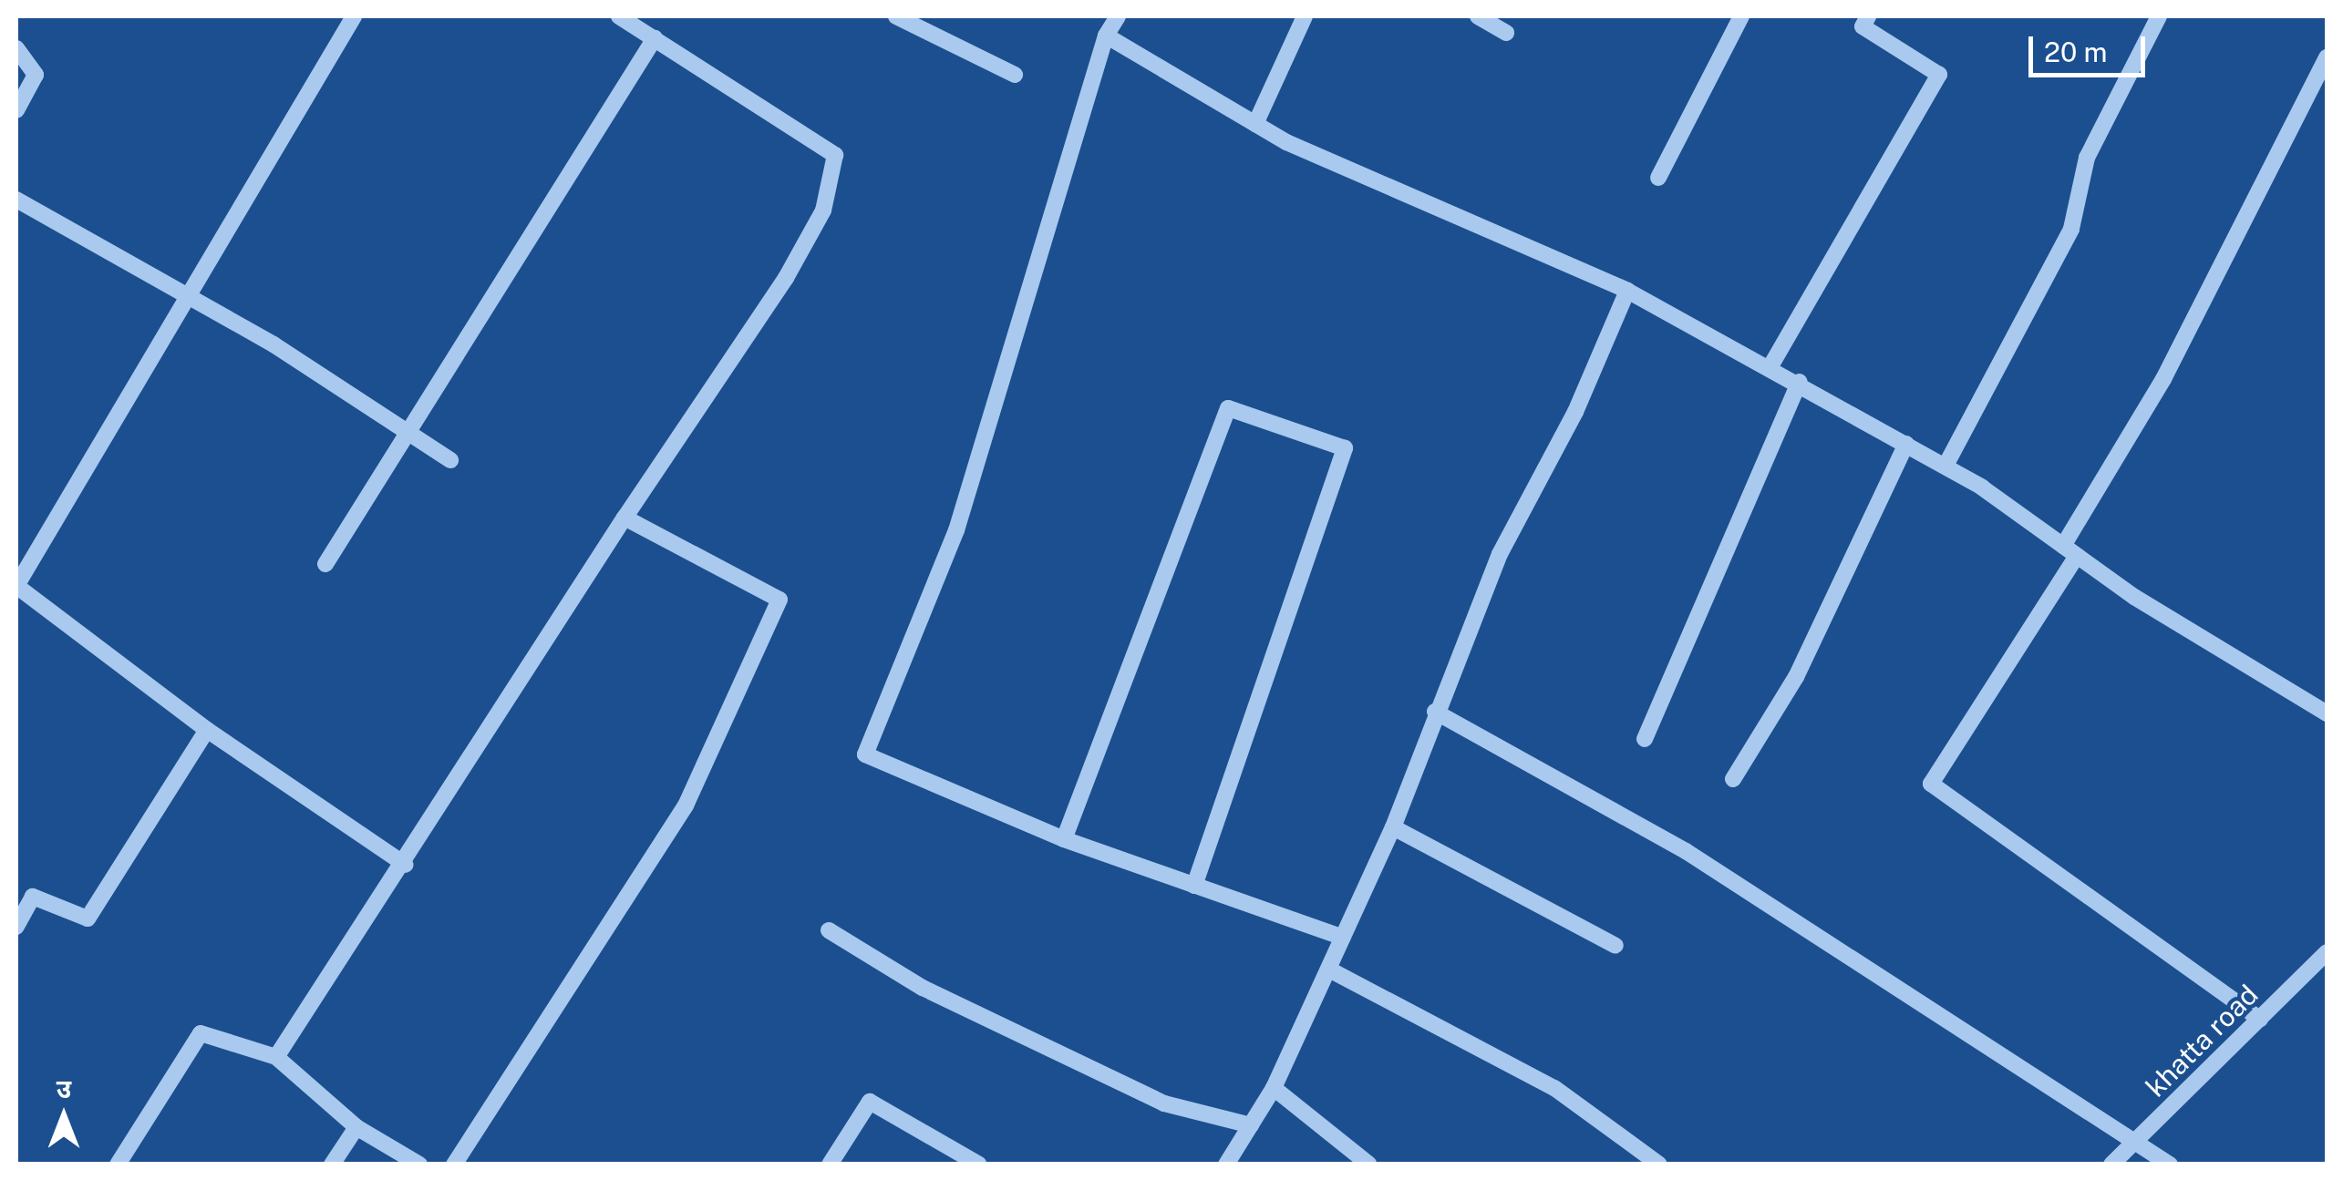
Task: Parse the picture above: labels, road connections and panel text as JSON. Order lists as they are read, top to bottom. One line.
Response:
{"streets":{"street":["khatta road"]},"scale_bar":"20 m","north":"top"}
